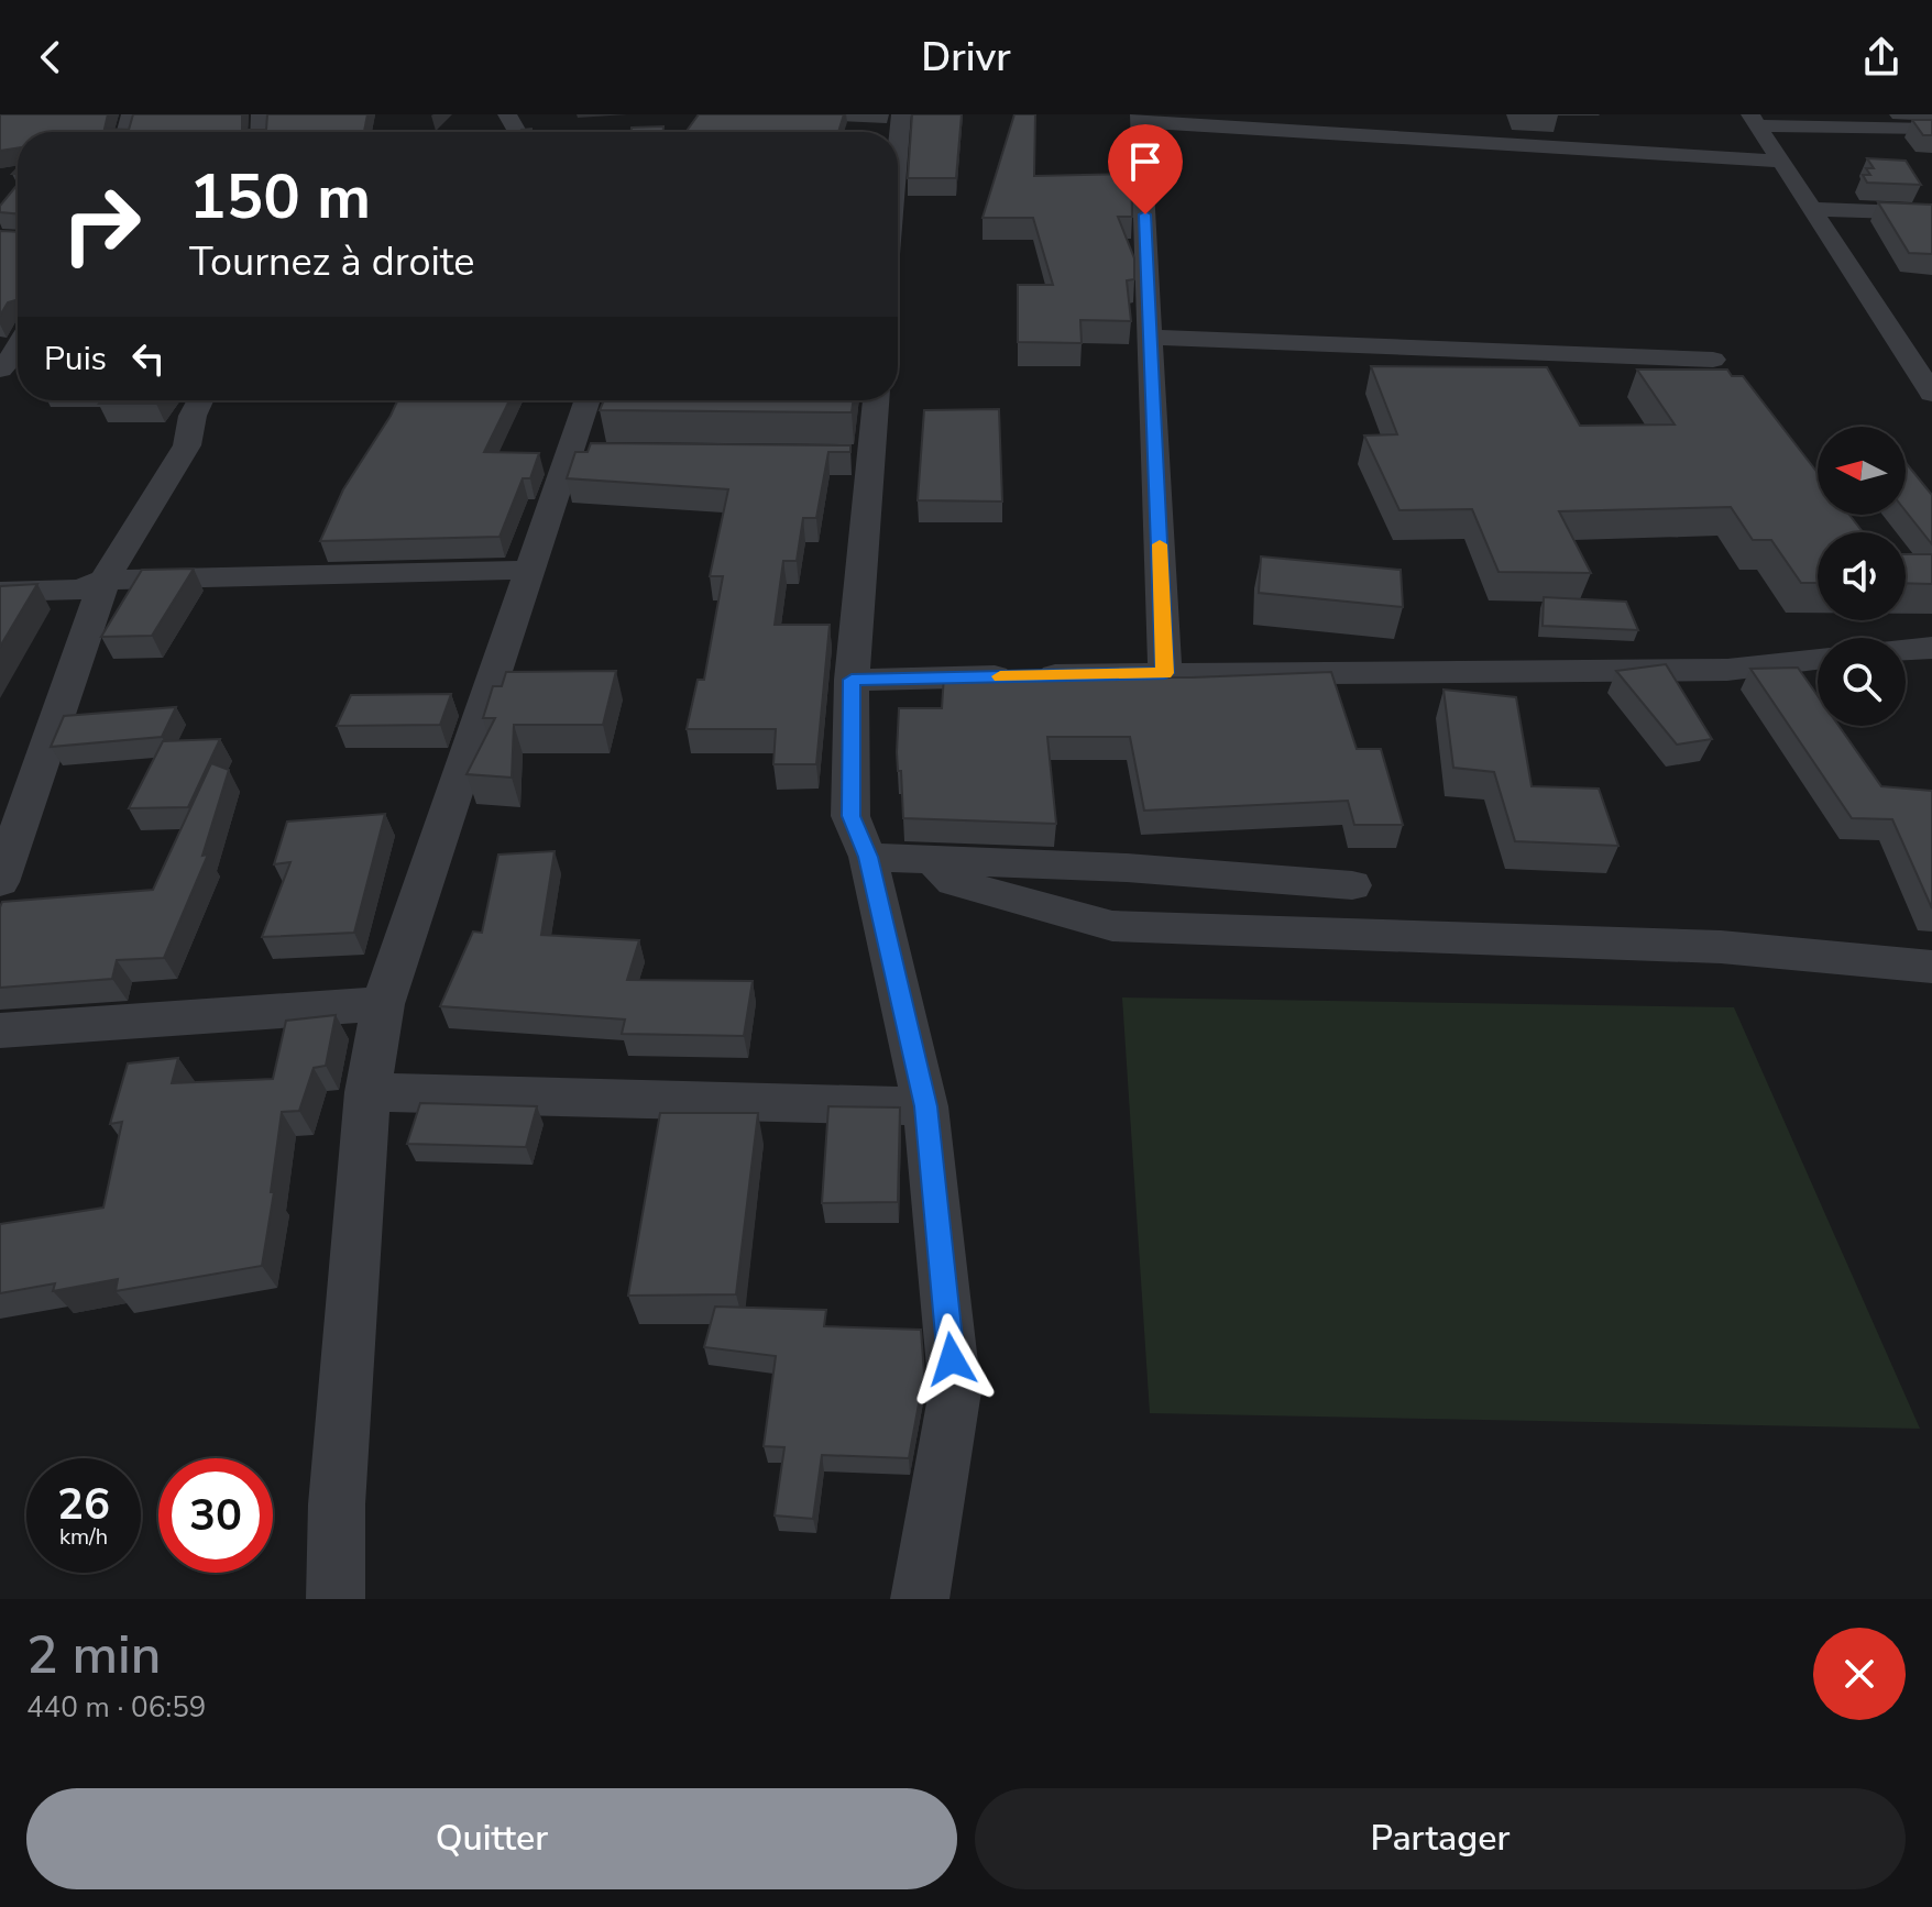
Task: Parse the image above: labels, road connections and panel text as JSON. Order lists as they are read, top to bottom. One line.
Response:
{"north":"left","page":{"header":"Drivr","turn":["150 m","Tournez à droite"],"then":"Puis","speed":"26 km/h","limit":"30","heading":["2 min","440 m · 06:59"],"buttons":["Quitter","Partager"]}}
